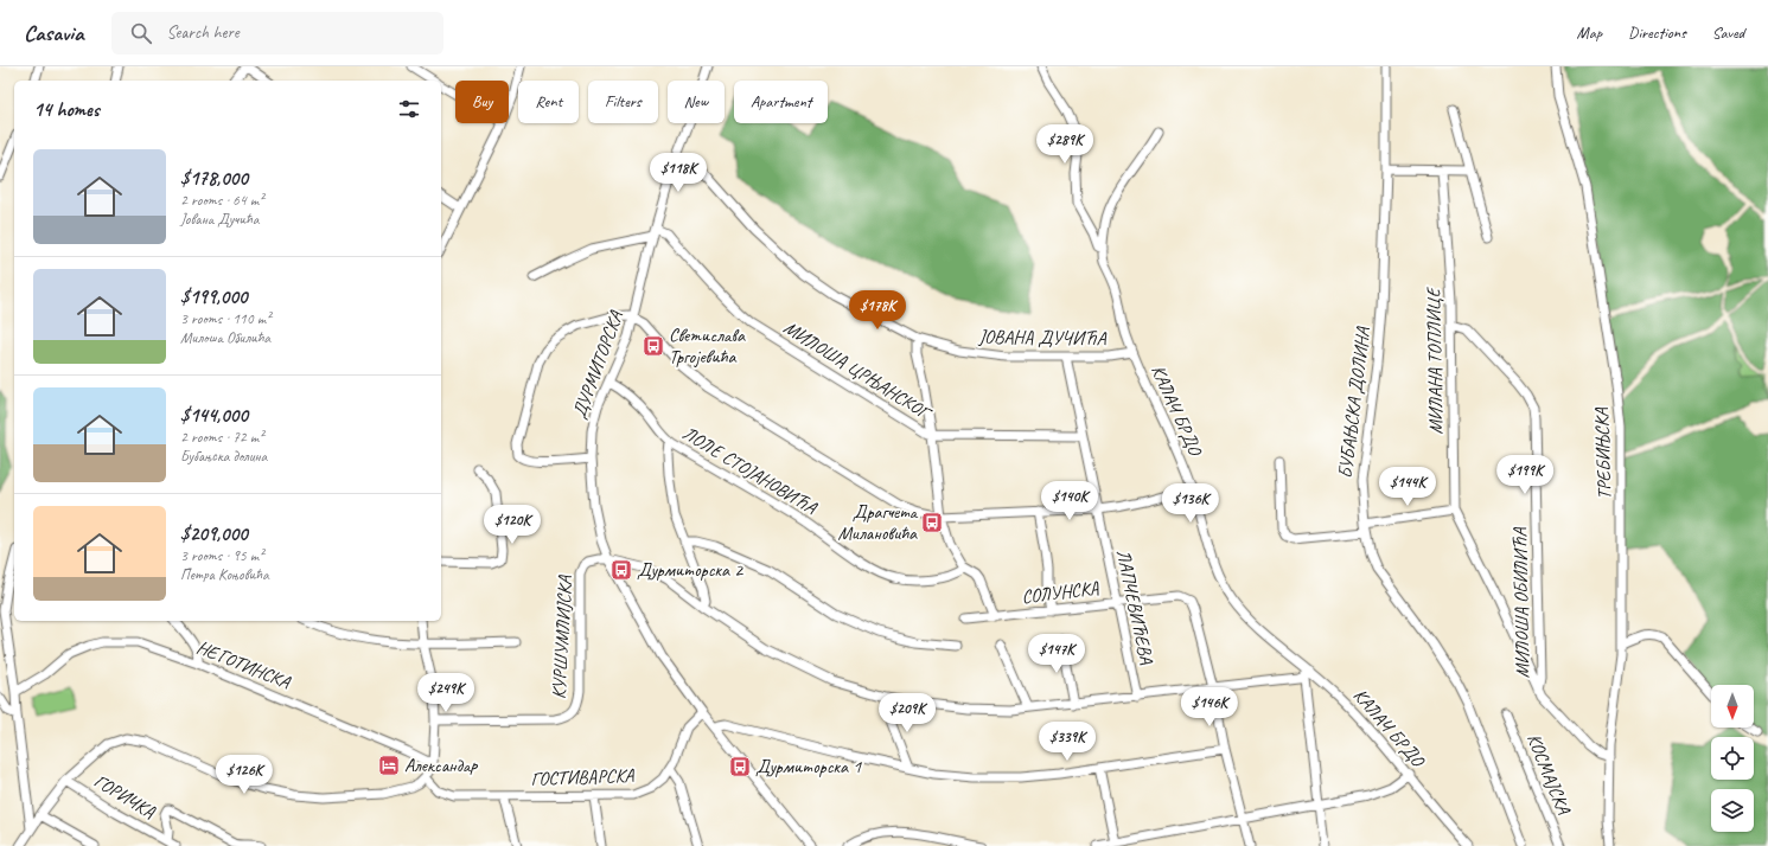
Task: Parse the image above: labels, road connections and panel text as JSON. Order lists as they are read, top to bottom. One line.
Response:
{"streets":{"street":["ЈОВАНА ДУЧИЋА","МИЛАНА ТОПЛИЦЕ","ДУРМИТОРСКА","МИЛОША ЦРЊАНСКОГ","БУБАЊСКА ДОЛИНА","КАЛАЧ БРДО","ТРЕБИЊСКА","ЛОЛЕ СТОЈАНОВИЋА","СОЛУНСКА","МИЛОША ОБИЛИЋА","ЛАПЧЕВИЋЕВА","КУРШУМЛИЈСКА","НЕГОТИНСКА","КОСМАЈСКА","ГОСТИВАРСКА","ГОРИЧКА"]},"crossings":[["ЈОВАНА ДУЧИЋА","ДУРМИТОРСКА"],["ЈОВАНА ДУЧИЋА","КАЛАЧ БРДО"],["ЈОВАНА ДУЧИЋА","ЛАПЧЕВИЋЕВА"],["МИЛАНА ТОПЛИЦЕ","ТРЕБИЊСКА"],["МИЛАНА ТОПЛИЦЕ","МИЛОША ОБИЛИЋА"],["ДУРМИТОРСКА","МИЛОША ЦРЊАНСКОГ"],["ДУРМИТОРСКА","ЛОЛЕ СТОЈАНОВИЋА"],["ДУРМИТОРСКА","КУРШУМЛИЈСКА"],["ДУРМИТОРСКА","ГОСТИВАРСКА"],["МИЛОША ЦРЊАНСКОГ","ЛАПЧЕВИЋЕВА"],["СОЛУНСКА","ЛАПЧЕВИЋЕВА"]],"places":{"bus stop":["Светислава Тргојевића","Драгчета Милановића","Дурмиторска 2","Дурмиторска 1"],"hotel":["Александар"]},"north":"bottom","page":{"header":"Casavia","search":"Search here","nav":["Map","Directions","Saved"],"chip":["Buy","Rent","Filters","New","Apartment"],"heading":"14 homes","price":["$289K","$118K","$178K","$199K","$144K","$140K","$136K","$120K","$147K","$249K","$146K","$209K","$339K","$126K"],"list":[{"name":"$178,000","note":"2 rooms · 64 m² · Јована Дучића"},{"name":"$199,000","note":"3 rooms · 110 m² · Милоша Обилића"},{"name":"$144,000","note":"2 rooms · 72 m² · Бубањска долина"},{"name":"$209,000","note":"3 rooms · 95 m² · Петра Коњовића"}]}}
